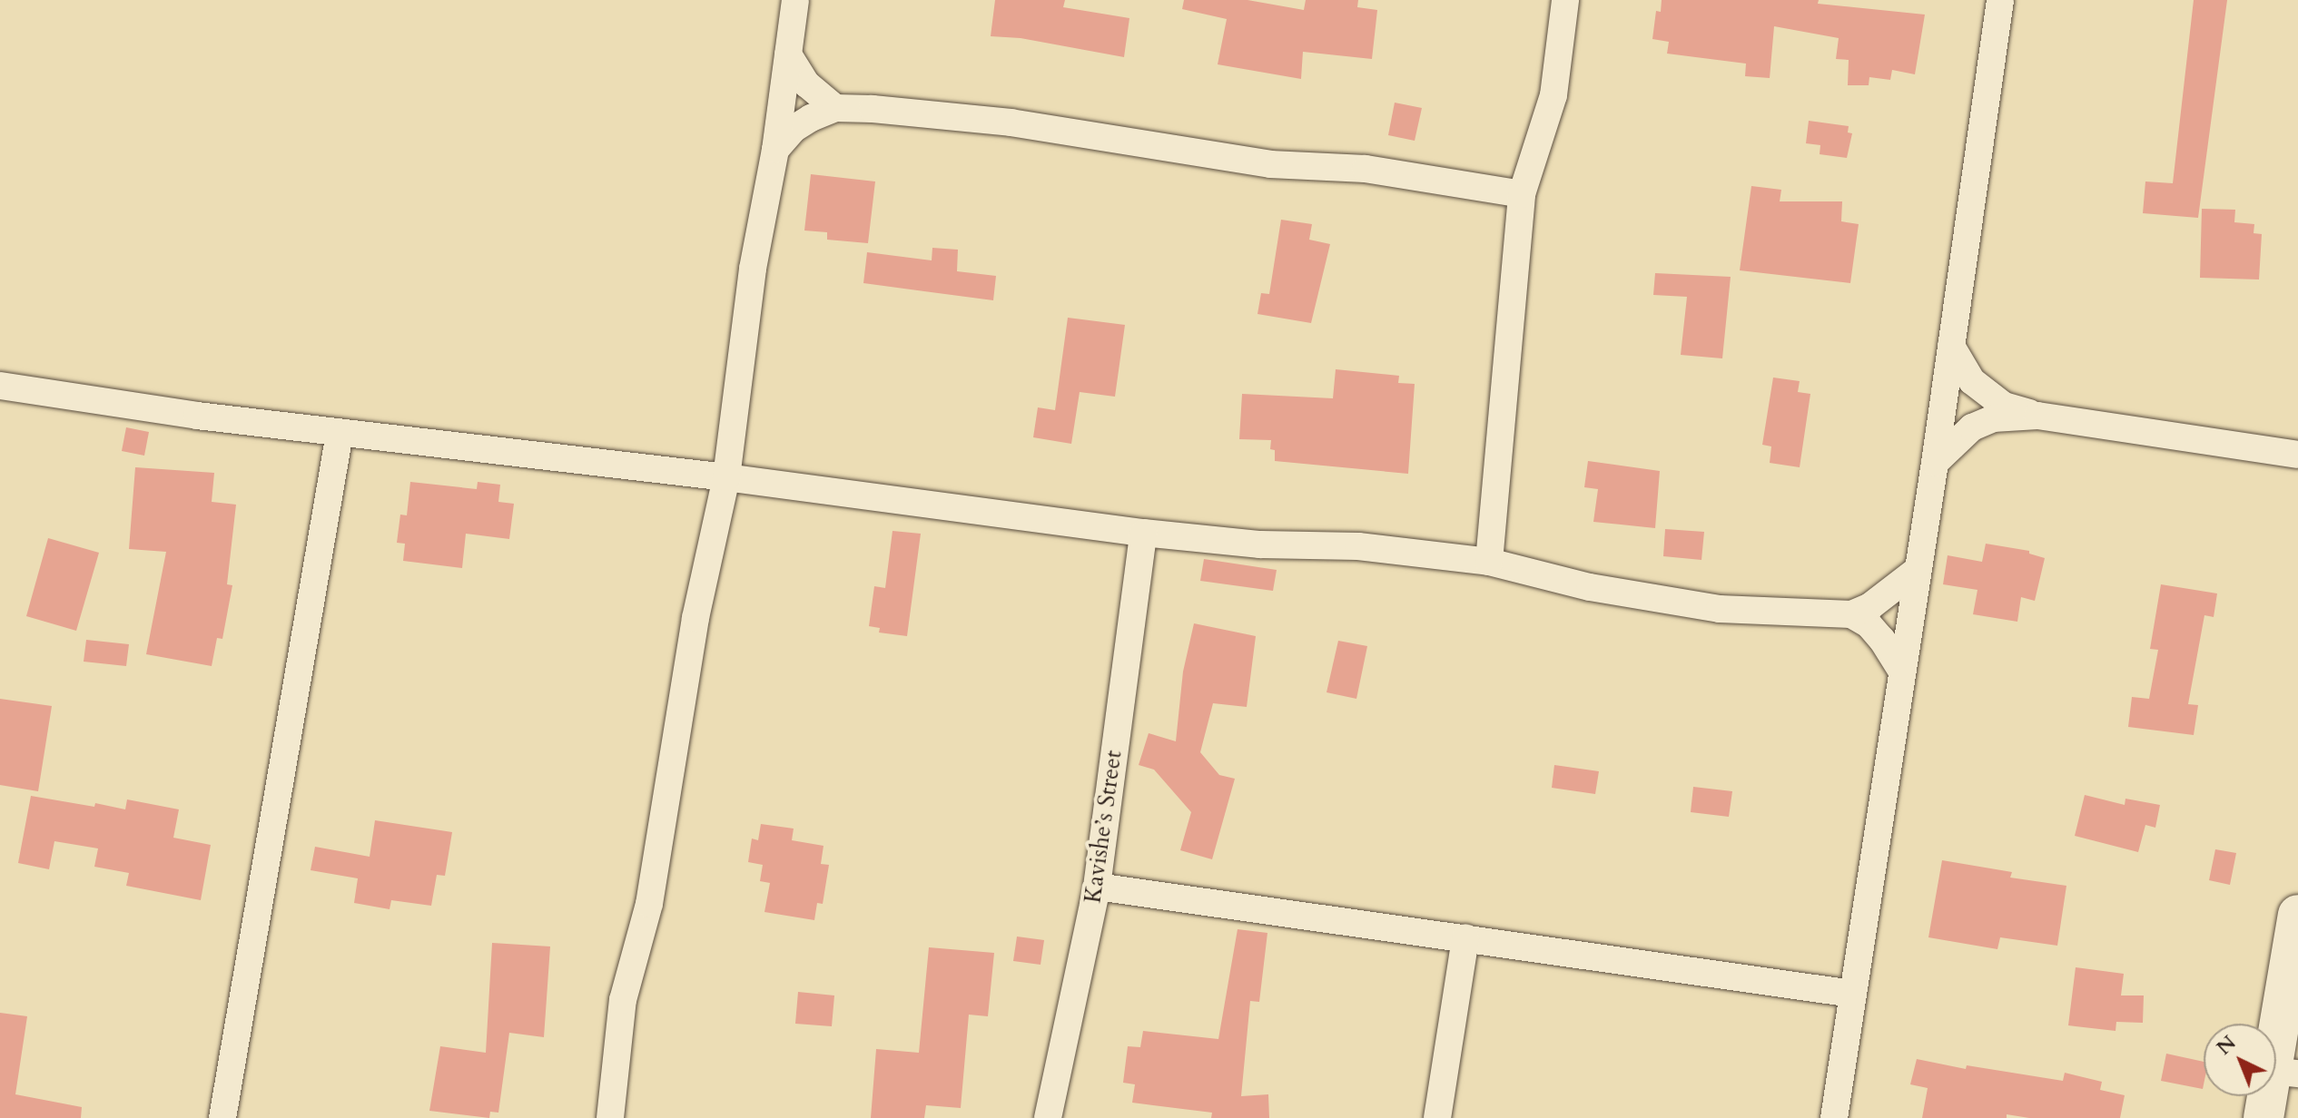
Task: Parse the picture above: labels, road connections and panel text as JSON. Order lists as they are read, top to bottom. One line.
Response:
{"streets":{"street":["Kavishe’s Street"]},"north":"top left"}
